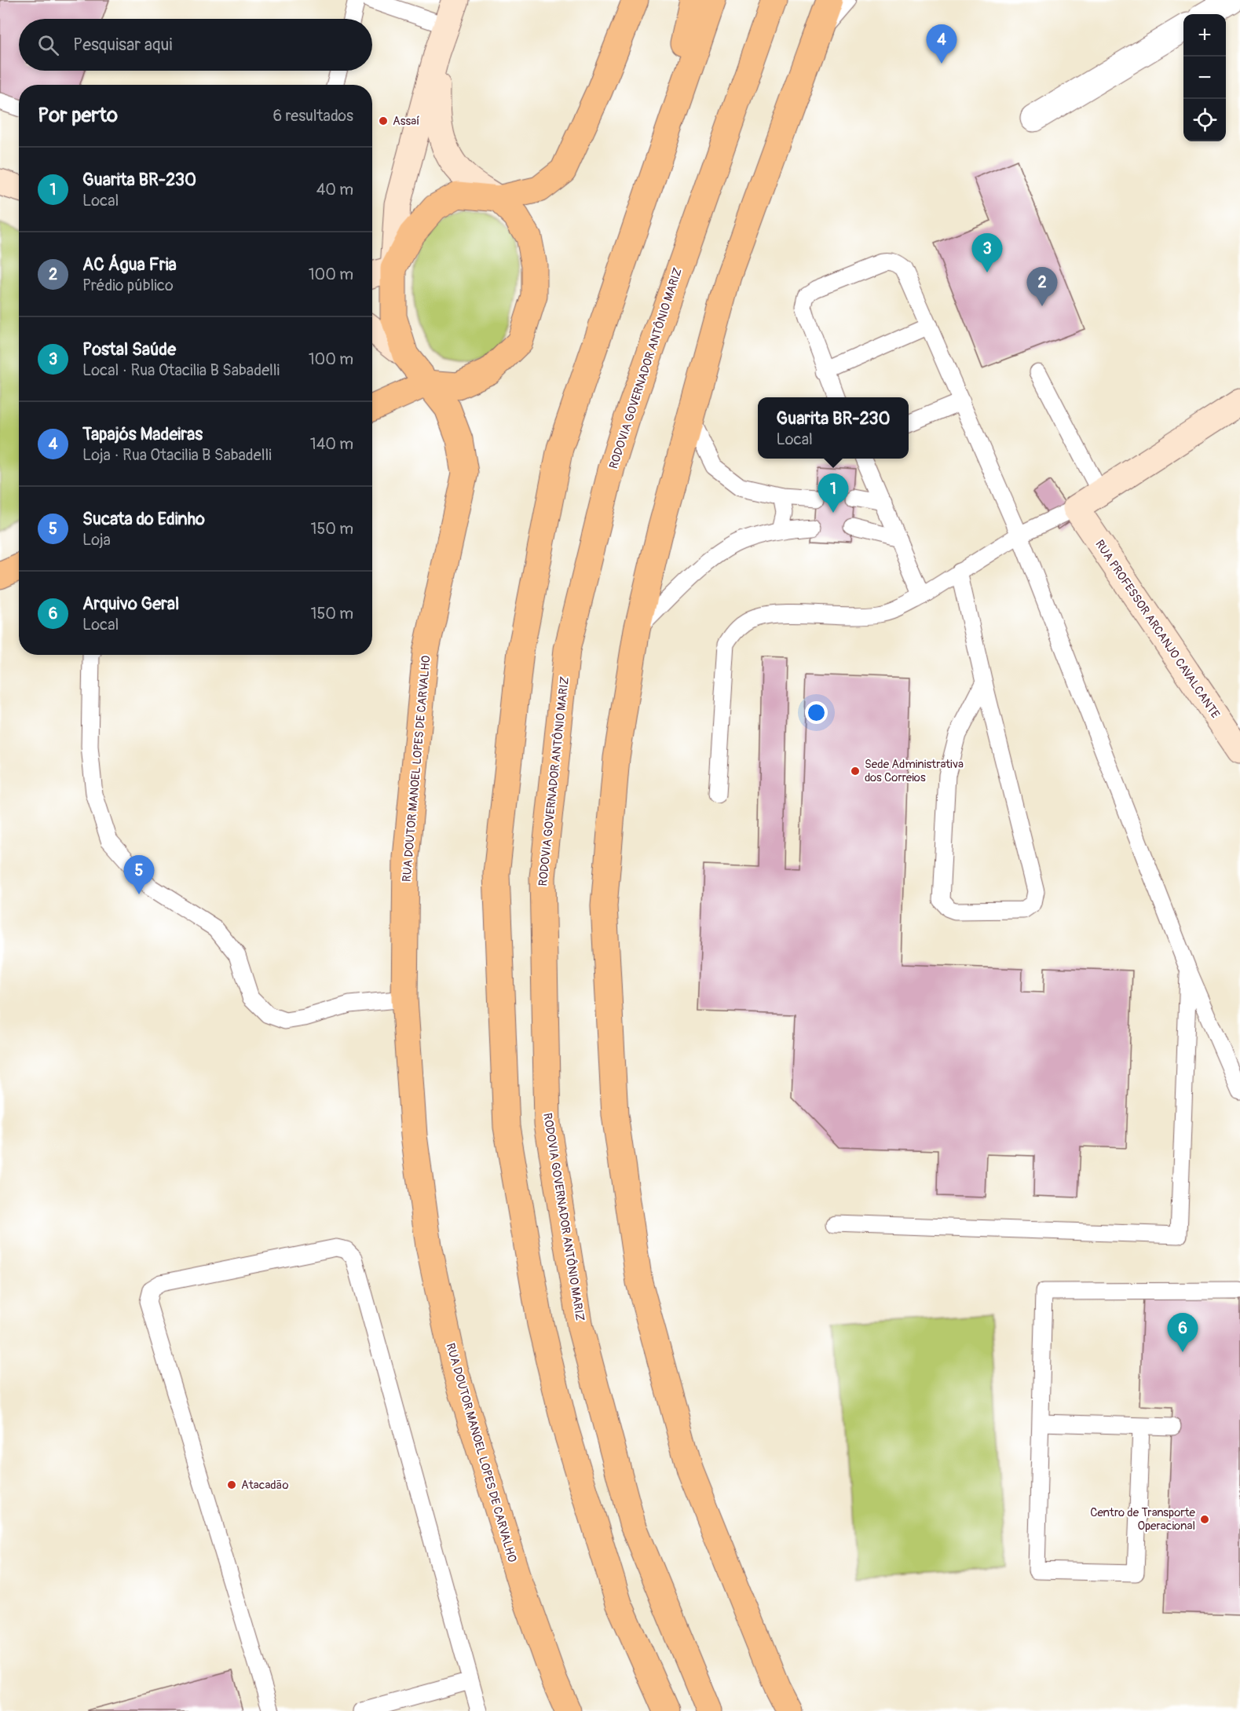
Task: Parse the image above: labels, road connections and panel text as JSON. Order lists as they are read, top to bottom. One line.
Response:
{"streets":{"main road":["RODOVIA GOVERNADOR ANTÔNIO MARIZ","RUA DOUTOR MANOEL LOPES DE CARVALHO"],"street":["RUA PROFESSOR ARCANJO CAVALCANTE"]},"places":["Assaí","Sede Administrativa dos Correios","Atacadão","Centro de Transporte Operacional"],"page":{"map_buttons":["+","−"],"search":"Pesquisar aqui","pins":["4","3","2","1","5","6"],"heading":["Por perto","6 resultados"],"list":[{"mark":"1","name":"Guarita BR-230","note":"Local","value":"40 m"},{"mark":"2","name":"AC Água Fria","note":"Prédio público","value":"100 m"},{"mark":"3","name":"Postal Saúde","note":"Local · Rua Otacilia B Sabadelli","value":"100 m"},{"mark":"4","name":"Tapajós Madeiras","note":"Loja · Rua Otacilia B Sabadelli","value":"140 m"},{"mark":"5","name":"Sucata do Edinho","note":"Loja","value":"150 m"},{"mark":"6","name":"Arquivo Geral","note":"Local","value":"150 m"}],"popup":["Guarita BR-230","Local"]}}
